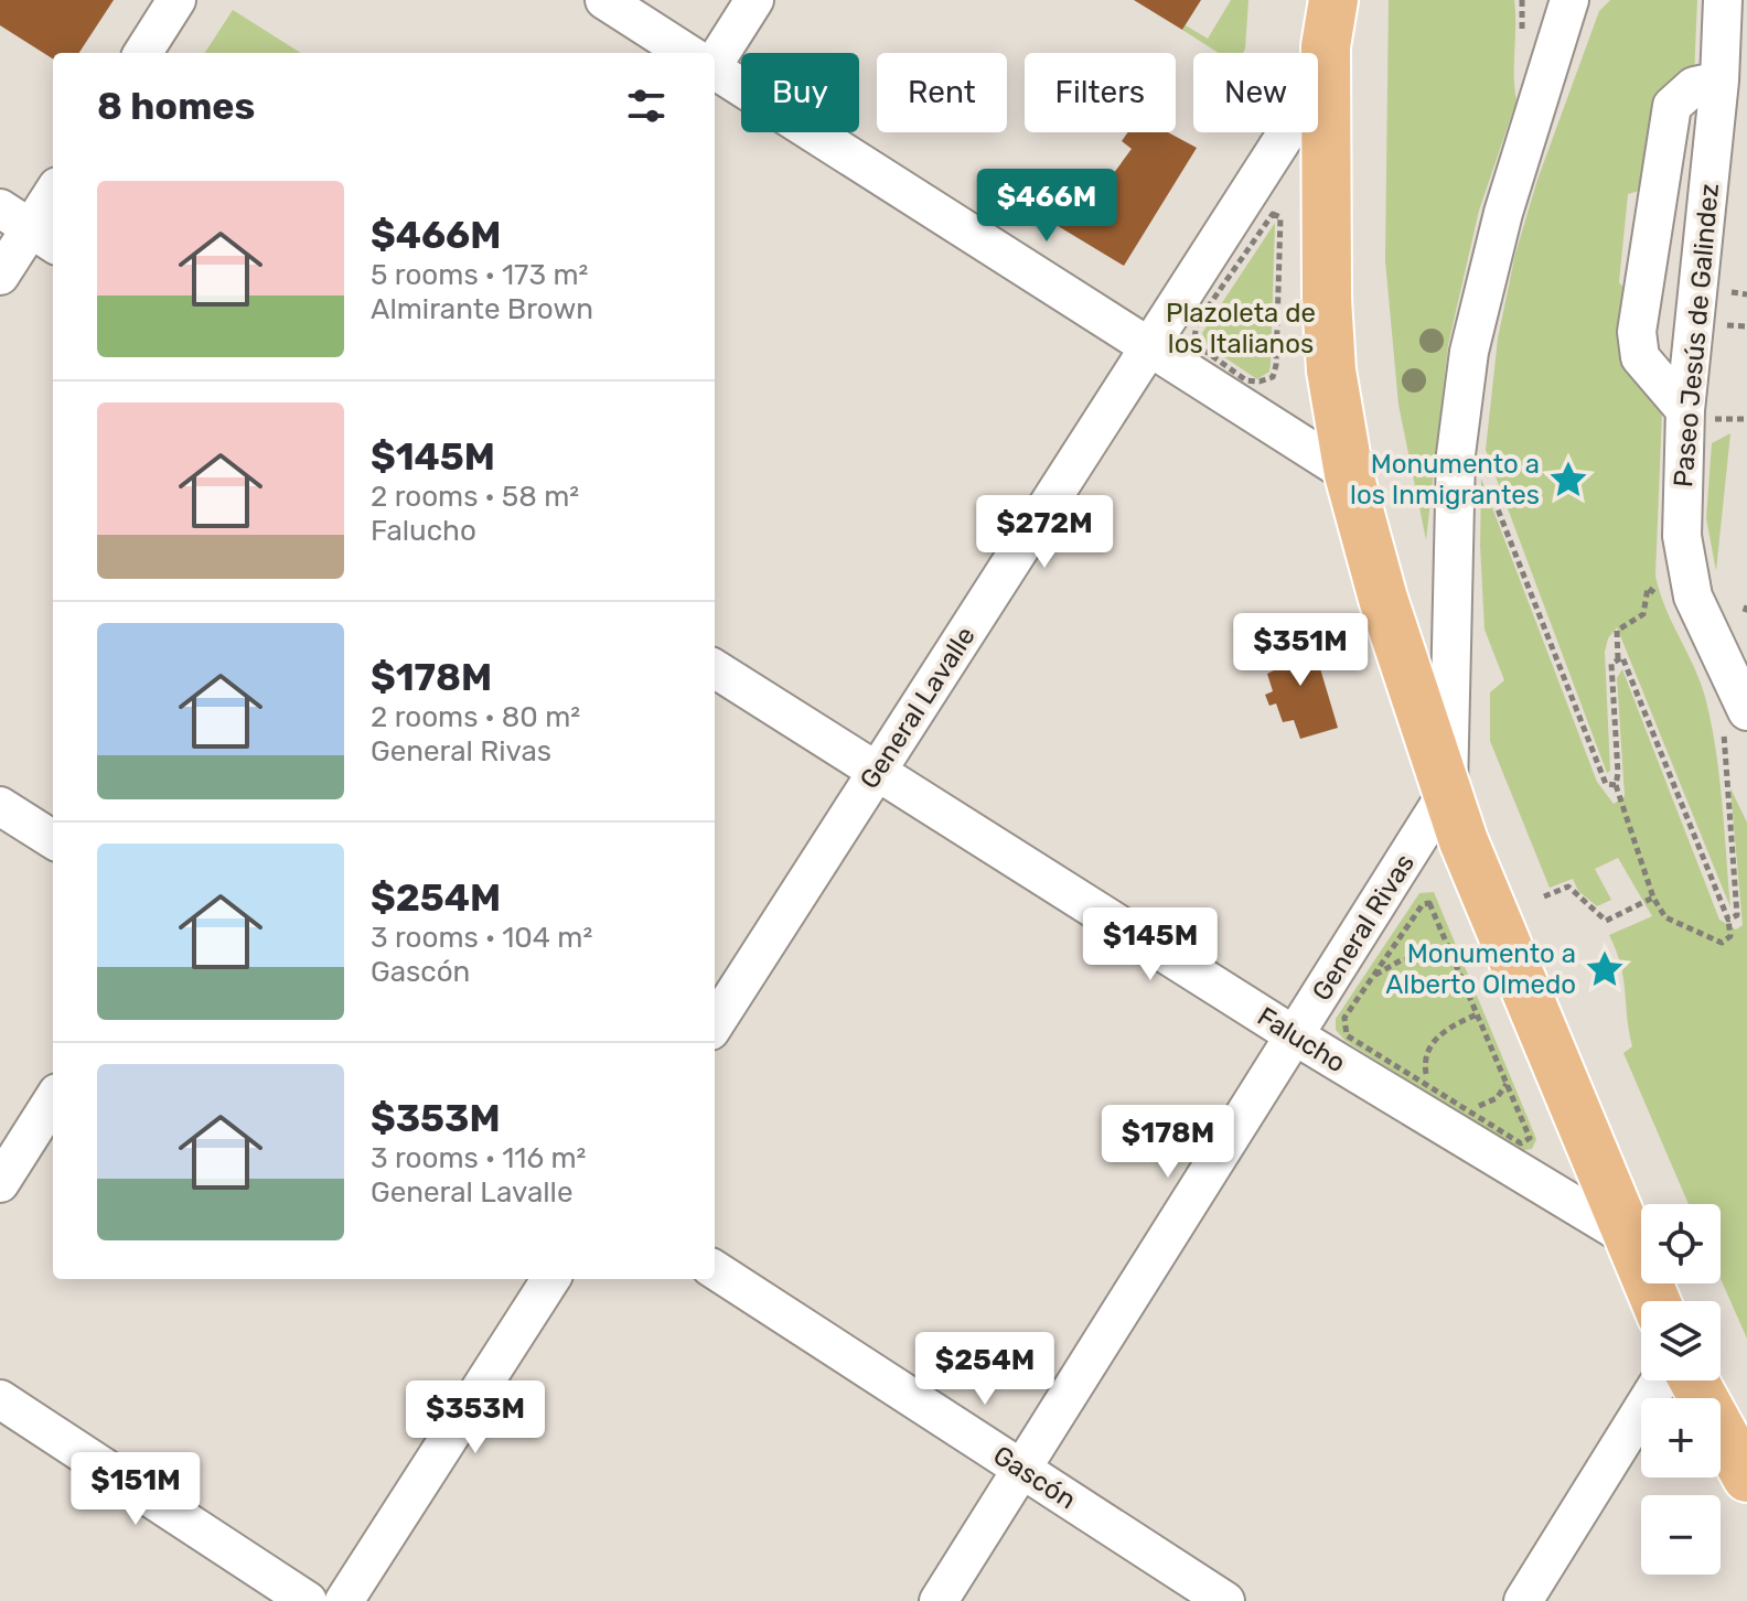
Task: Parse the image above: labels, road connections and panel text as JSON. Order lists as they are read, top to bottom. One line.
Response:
{"streets":{"street":["Paseo Jesús de Galindez","General Lavalle","General Rivas","Falucho","Gascón"]},"crossings":[["General Lavalle","Falucho"],["General Rivas","Falucho"],["General Rivas","Gascón"]],"parks":["Plazoleta de los Italianos"],"places":{"place":["Monumento a los Inmigrantes","Monumento a Alberto Olmedo"]},"page":{"chip":["Buy","Rent","Filters","New"],"heading":"8 homes","list":[{"name":"$466M","note":"5 rooms · 173 m² · Almirante Brown"},{"name":"$145M","note":"2 rooms · 58 m² · Falucho"},{"name":"$178M","note":"2 rooms · 80 m² · General Rivas"},{"name":"$254M","note":"3 rooms · 104 m² · Gascón"},{"name":"$353M","note":"3 rooms · 116 m² · General Lavalle"}],"price":["$466M","$272M","$351M","$145M","$178M","$254M","$353M","$151M"],"map_buttons":["+","−"]}}
